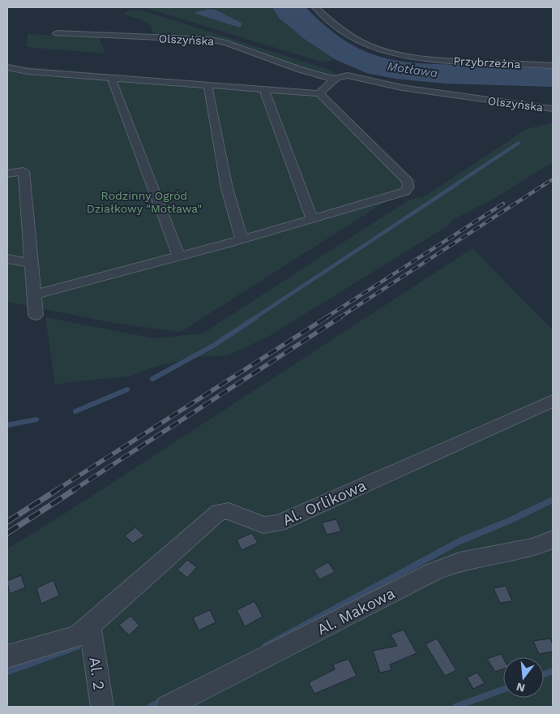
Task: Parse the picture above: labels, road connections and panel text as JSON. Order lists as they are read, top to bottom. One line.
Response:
{"streets":{"street":["Olszyńska","Przybrzeżna","Al. Orlikowa","Al. Makowa","Al. 2"]},"crossings":[["Al. Orlikowa","Al. 2"]],"water":["Motława"],"parks":["Rodzinny Ogród Działkowy \"Motława\""],"north":"bottom"}
